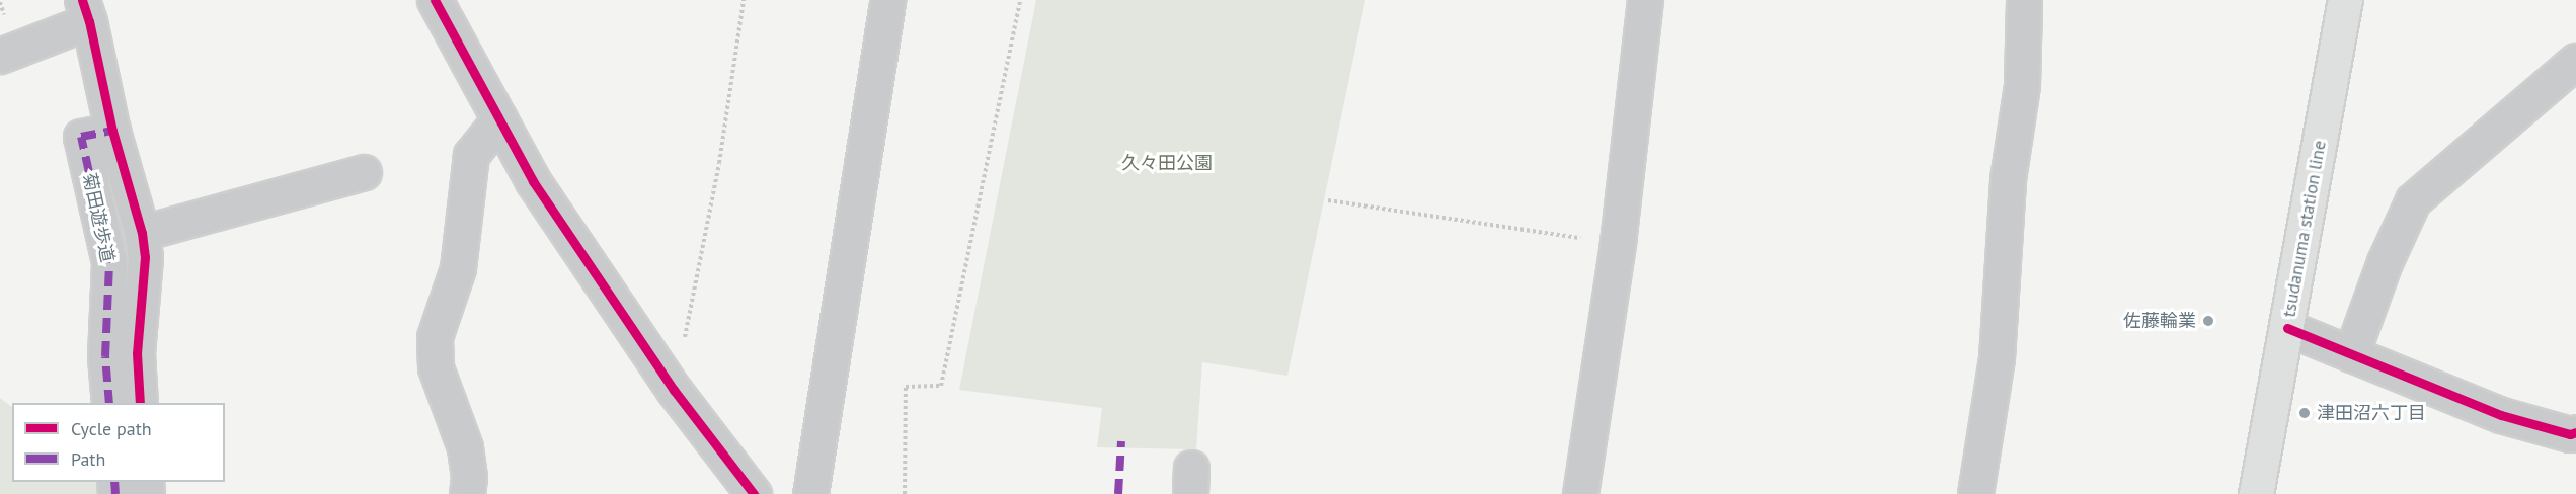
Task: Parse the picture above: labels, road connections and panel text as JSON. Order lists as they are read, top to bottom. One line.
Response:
{"streets":{"main road":["tsudanuma station line"],"street":["菊田遊歩道"]},"parks":["久々田公園"],"places":["佐藤輪業","津田沼六丁目"],"legend":["Cycle path","Path"]}
